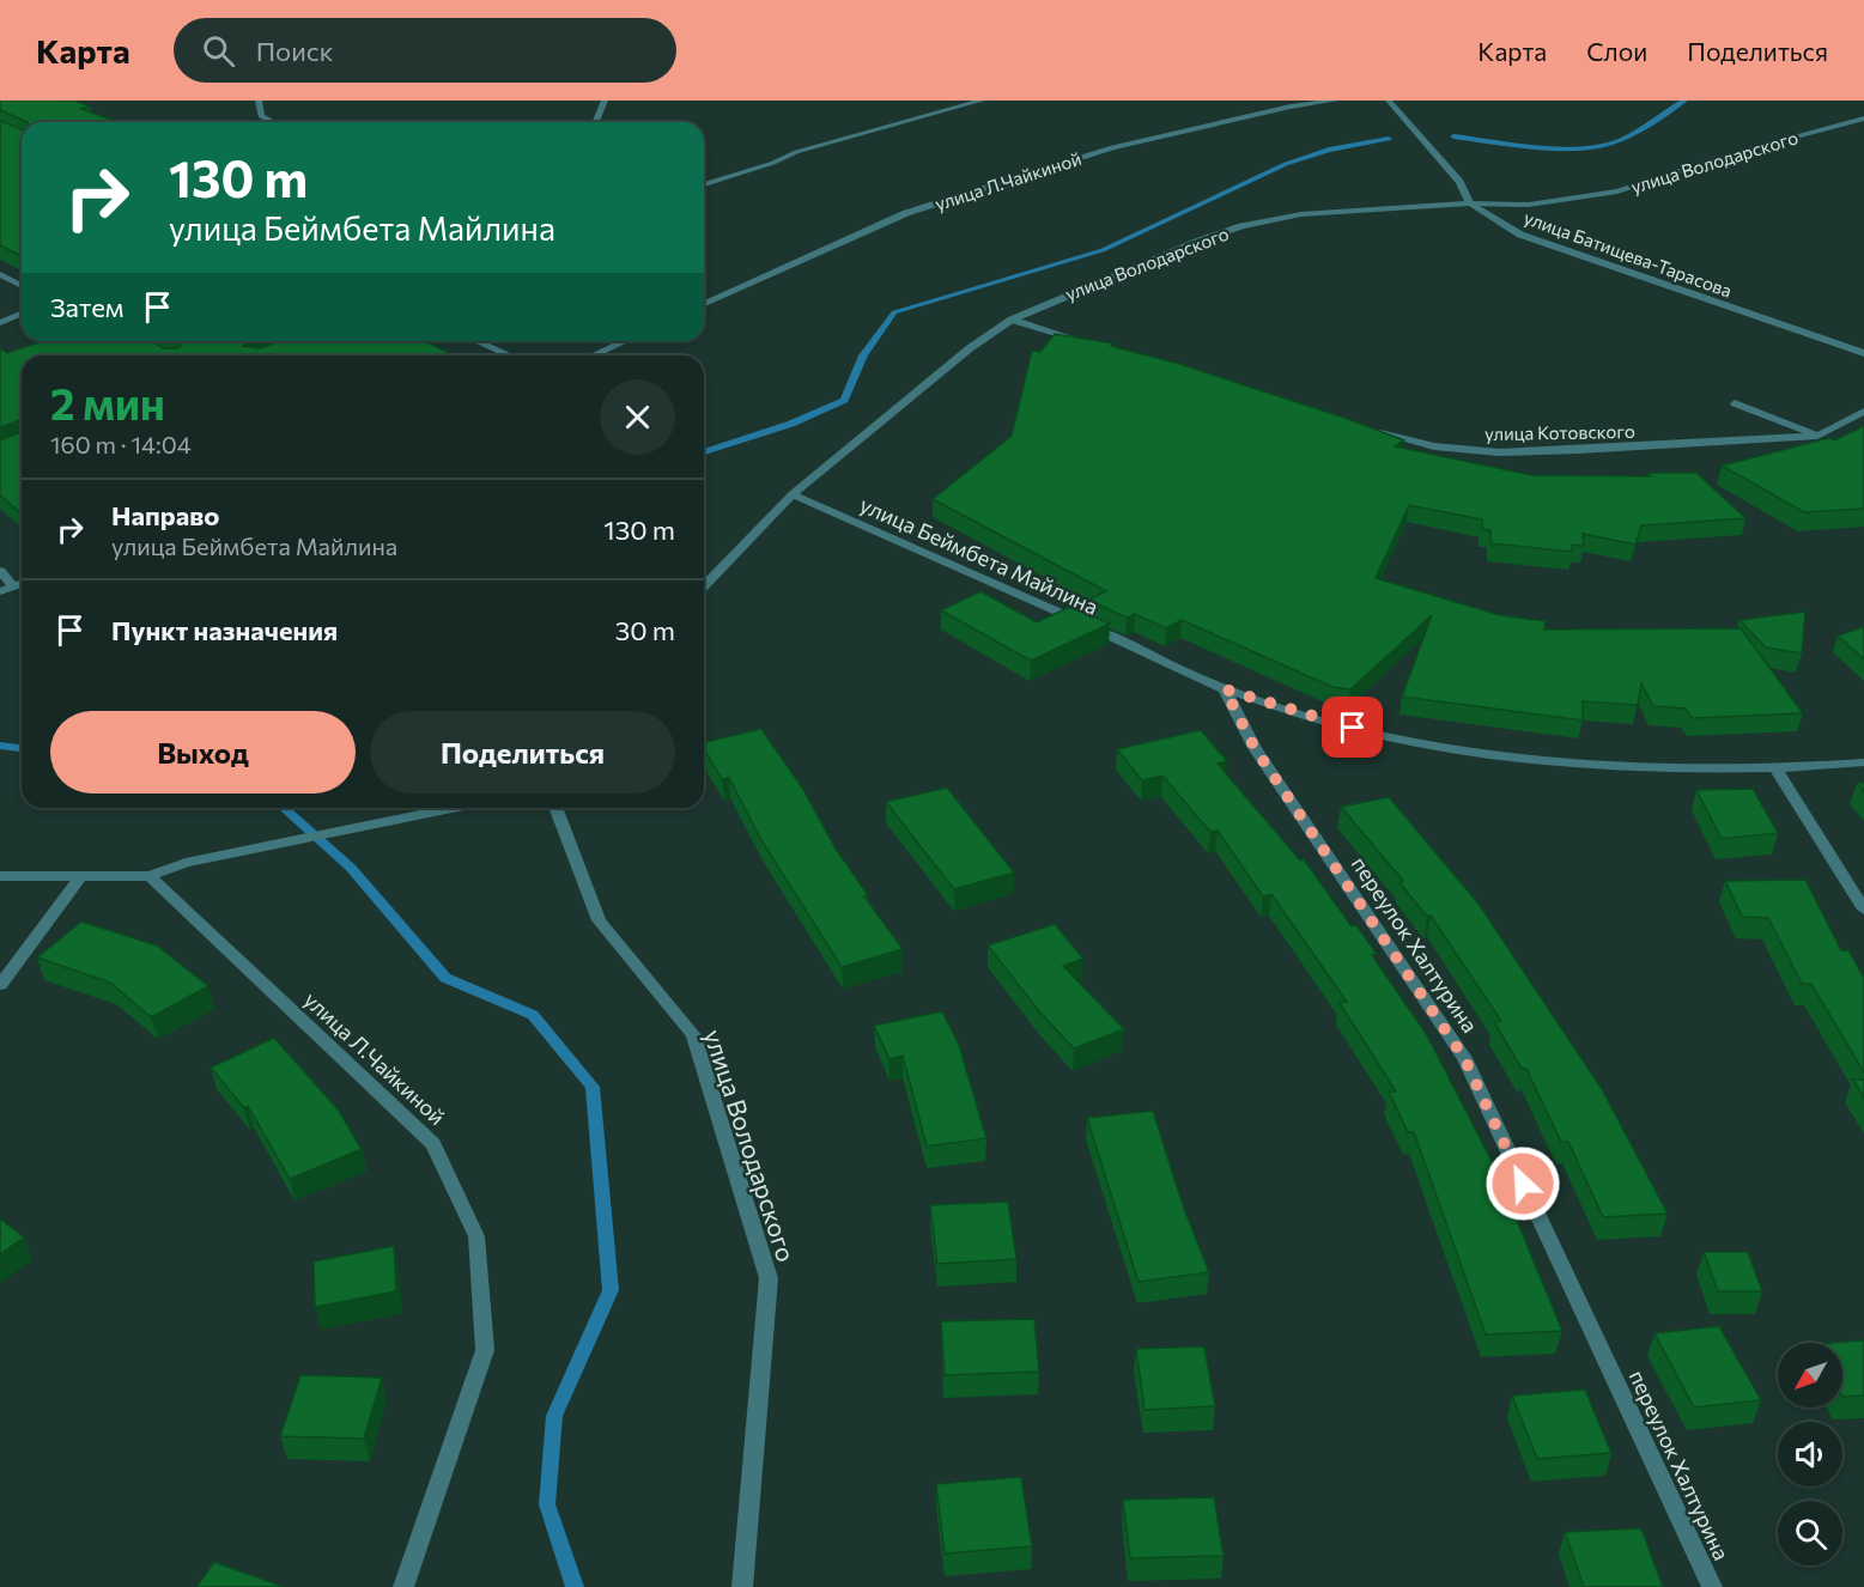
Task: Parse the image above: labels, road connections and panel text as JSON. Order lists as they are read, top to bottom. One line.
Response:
{"streets":{"street":["улица Володарского","улица Л.Чайкиной","улица Батищева-Тарасова","улица Котовского","улица Беймбета Майлина","переулок Халтурина"]},"crossings":[["улица Володарского","улица Батищева-Тарасова"],["улица Володарского","улица Беймбета Майлина"],["улица Беймбета Майлина","переулок Халтурина"]],"north":"bottom left","page":{"header":"Карта","search":"Поиск","nav":["Карта","Слои","Поделиться"],"turn":["130 m","улица Беймбета Майлина"],"then":"Затем","heading":["2 мин","160 m · 14:04"],"list":[{"name":"Направо","note":"улица Беймбета Майлина","value":"130 m"},{"name":"Пункт назначения","value":"30 m"}],"buttons":["Выход","Поделиться"]}}
